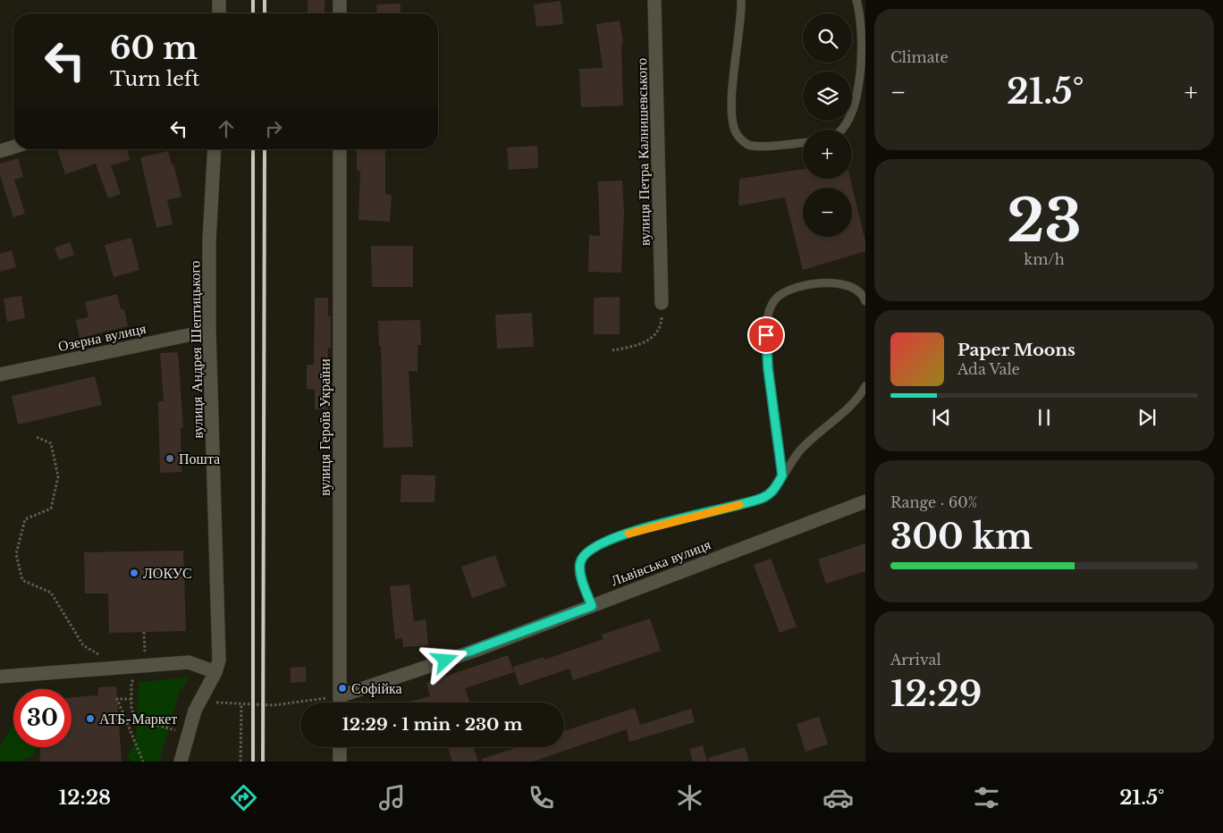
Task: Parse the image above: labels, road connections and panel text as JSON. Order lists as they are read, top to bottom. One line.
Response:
{"streets":{"street":["вулиця Петра Калнишевського","Озерна вулиця","вулиця Андрея Шептицького","вулиця Героїв України","Львівська вулиця"]},"crossings":[["Озерна вулиця","вулиця Андрея Шептицького"],["вулиця Героїв України","Львівська вулиця"]],"places":["Пошта","ЛОКУС","Софійка","АТБ-Маркет"],"page":{"tile":["Climate",["23","km/h"],["Range · 60%","300 km"],["Arrival","12:29"]],"map_buttons":["+","−"],"turn":["60 m","Turn left"],"heat":["−","21.5°","+"],"song":["Paper Moons","Ada Vale"],"limit":"30","trip":"12:29 · 1 min · 230 m","tabs":["12:28","21.5°"]}}
